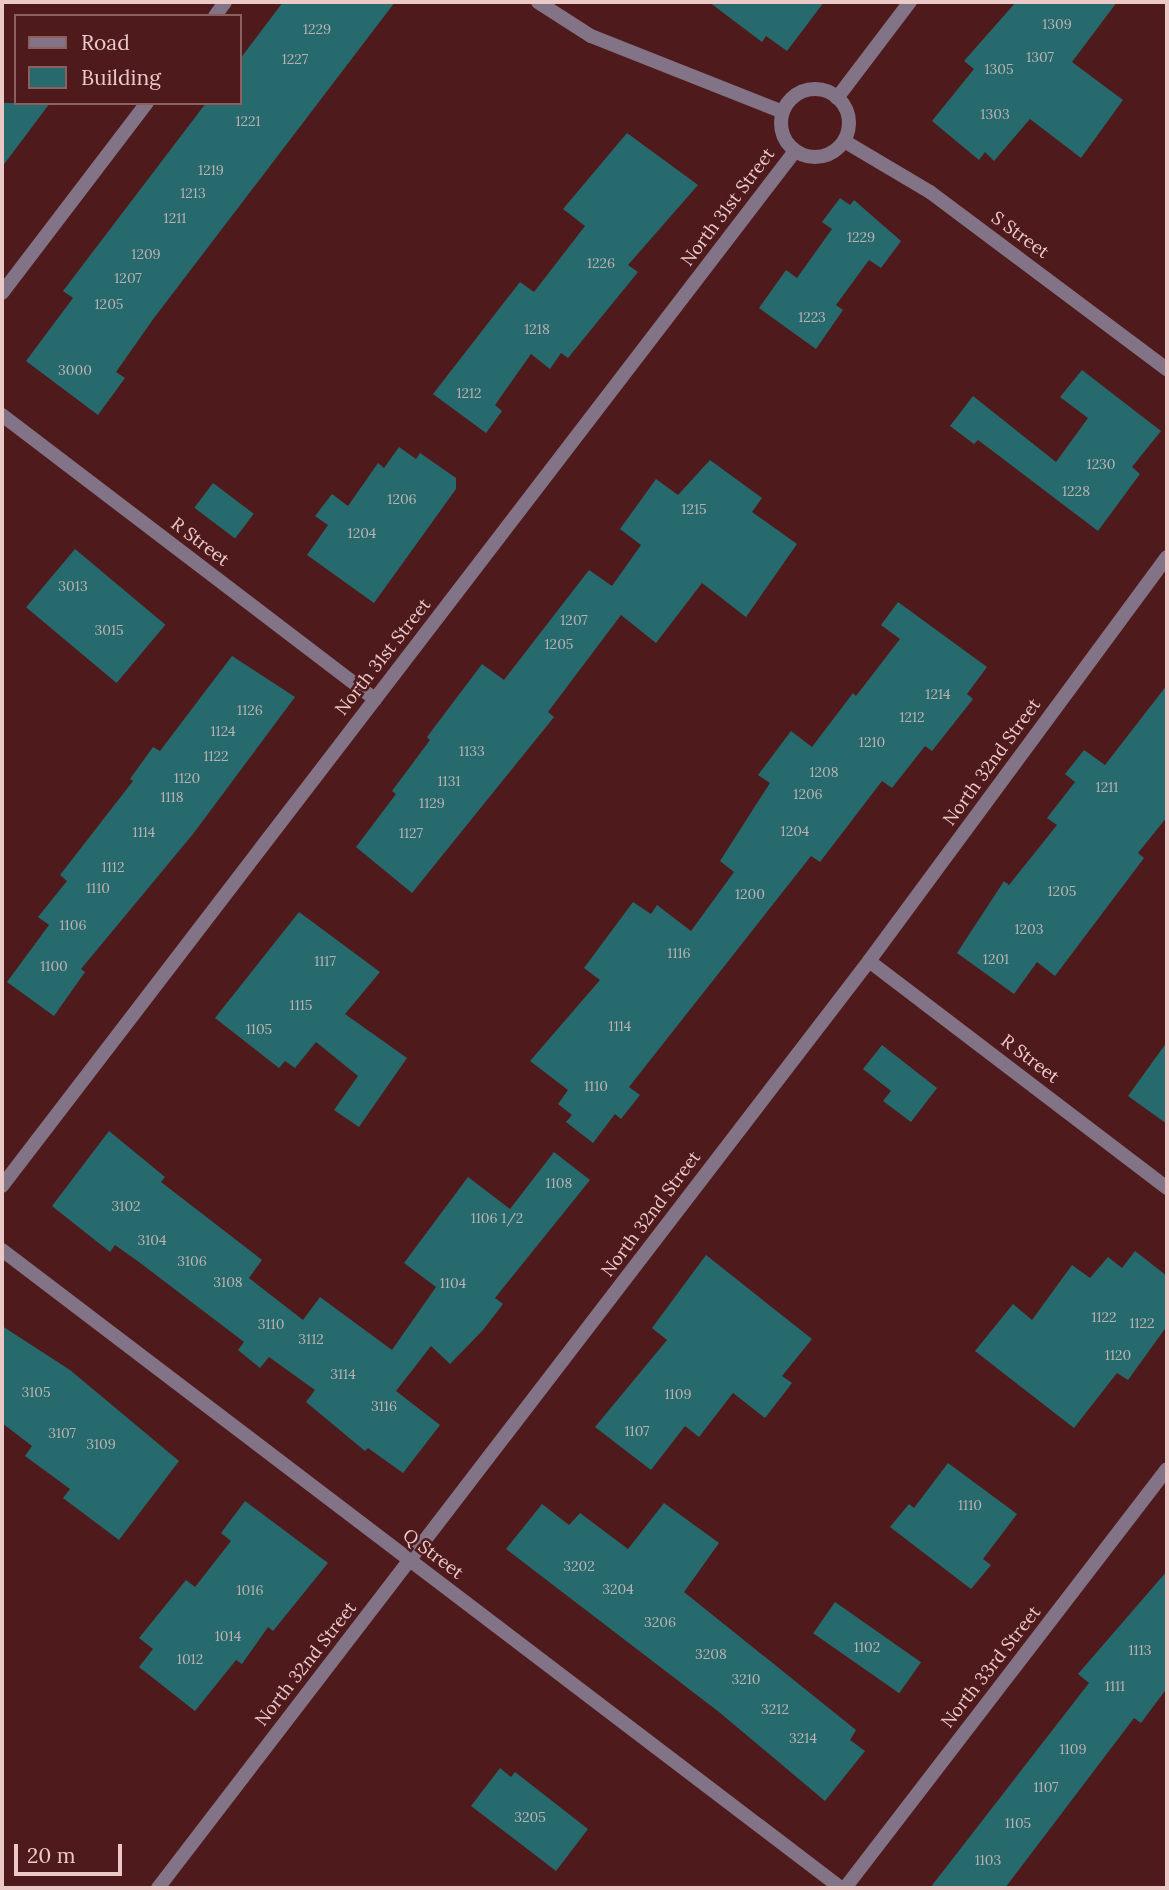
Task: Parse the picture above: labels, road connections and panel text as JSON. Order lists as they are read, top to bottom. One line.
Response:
{"streets":{"street":["North 31st Street","S Street","R Street","North 32nd Street","Q Street","North 33rd Street"]},"crossings":[["North 31st Street","S Street"],["North 31st Street","R Street"],["R Street","North 32nd Street"],["North 32nd Street","Q Street"],["Q Street","North 33rd Street"]],"house_numbers":["1309","1229","1307","1227","1305","1303","1221","1219","1213","1211","1229","1209","1226","1207","1205","1223","1218","3000","1212","1230","1228","1206","1215","1204","3013","1207","3015","1205","1214","1126","1212","1124","1210","1133","1122","1208","1120","1131","1211","1206","1118","1129","1204","1114","1127","1112","1110","1205","1200","1106","1203","1116","1201","1117","1100","1115","1114","1105","1110","1108","3102","1106 1/2","3104","3106","3108","1104","1122","1122","3110","3112","1120","3114","3105","1109","3116","1107","3107","3109","1110","3202","3204","1016","3206","1014","1102","1113","3208","1012","3210","1111","3212","3214","1109","1107","3205","1105","1103"],"legend":["Road","Building"],"scale_bar":"20 m"}
